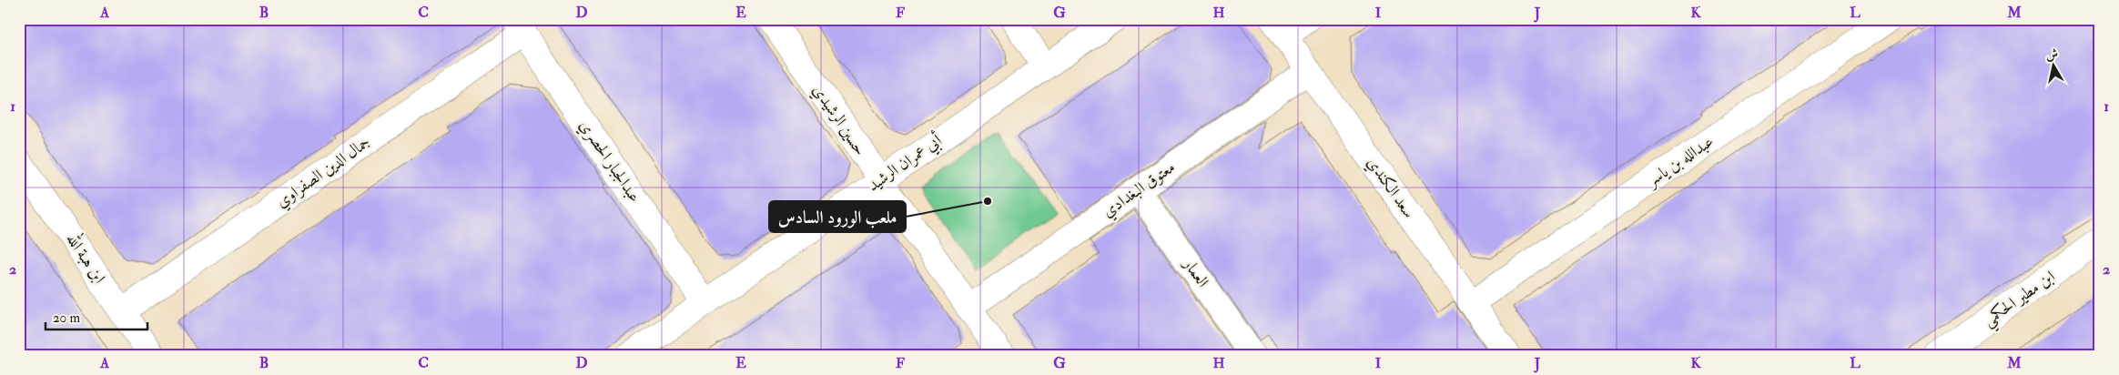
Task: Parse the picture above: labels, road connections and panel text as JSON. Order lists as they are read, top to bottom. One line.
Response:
{"streets":{"street":["حسين الرشيدي","عبدالجبار الحصري","عبدالله بن ياسر","أبي عمران الرشيد","جمال الدين الصفراوي","سعد الكندي","معتوق البغدادي","ابن هبة الله","العمار","ابن مطير الحكمي"]},"crossings":[["حسين الرشيدي","أبي عمران الرشيد"],["حسين الرشيدي","معتوق البغدادي"],["عبدالجبار الحصري","أبي عمران الرشيد"],["عبدالجبار الحصري","جمال الدين الصفراوي"],["عبدالله بن ياسر","سعد الكندي"],["جمال الدين الصفراوي","ابن هبة الله"],["سعد الكندي","معتوق البغدادي"],["معتوق البغدادي","العمار"]],"places":["ملعب الورود السادس"],"scale_bar":"20 m","north":"top","grid":{"columns":["A","B","C","D","E","F","G","H","I","J","K","L","M"],"rows":["1","2"]}}
